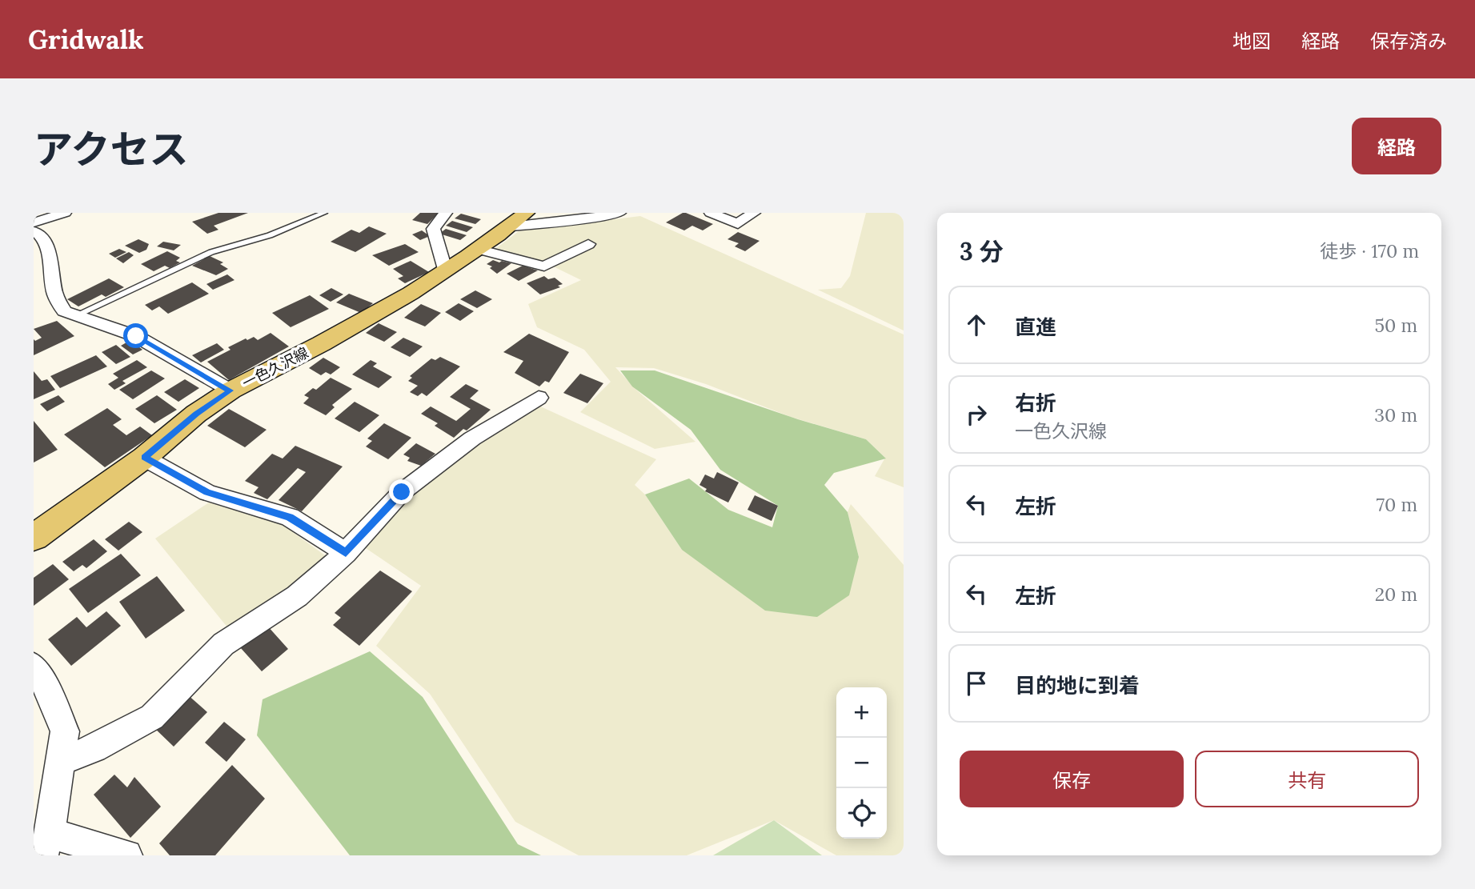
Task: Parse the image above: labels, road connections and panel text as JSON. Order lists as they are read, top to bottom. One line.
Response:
{"streets":{"main road":["一色久沢線"]},"page":{"header":"Gridwalk","nav":["地図","経路","保存済み"],"title":"アクセス","buttons":["経路",["保存","共有"]],"heading":["3 分","徒歩 · 170 m"],"list":[["直進","50 m"],["右折","一色久沢線","30 m"],["左折","70 m"],["左折","20 m"],"目的地に到着"],"map_buttons":["+","−"]}}
